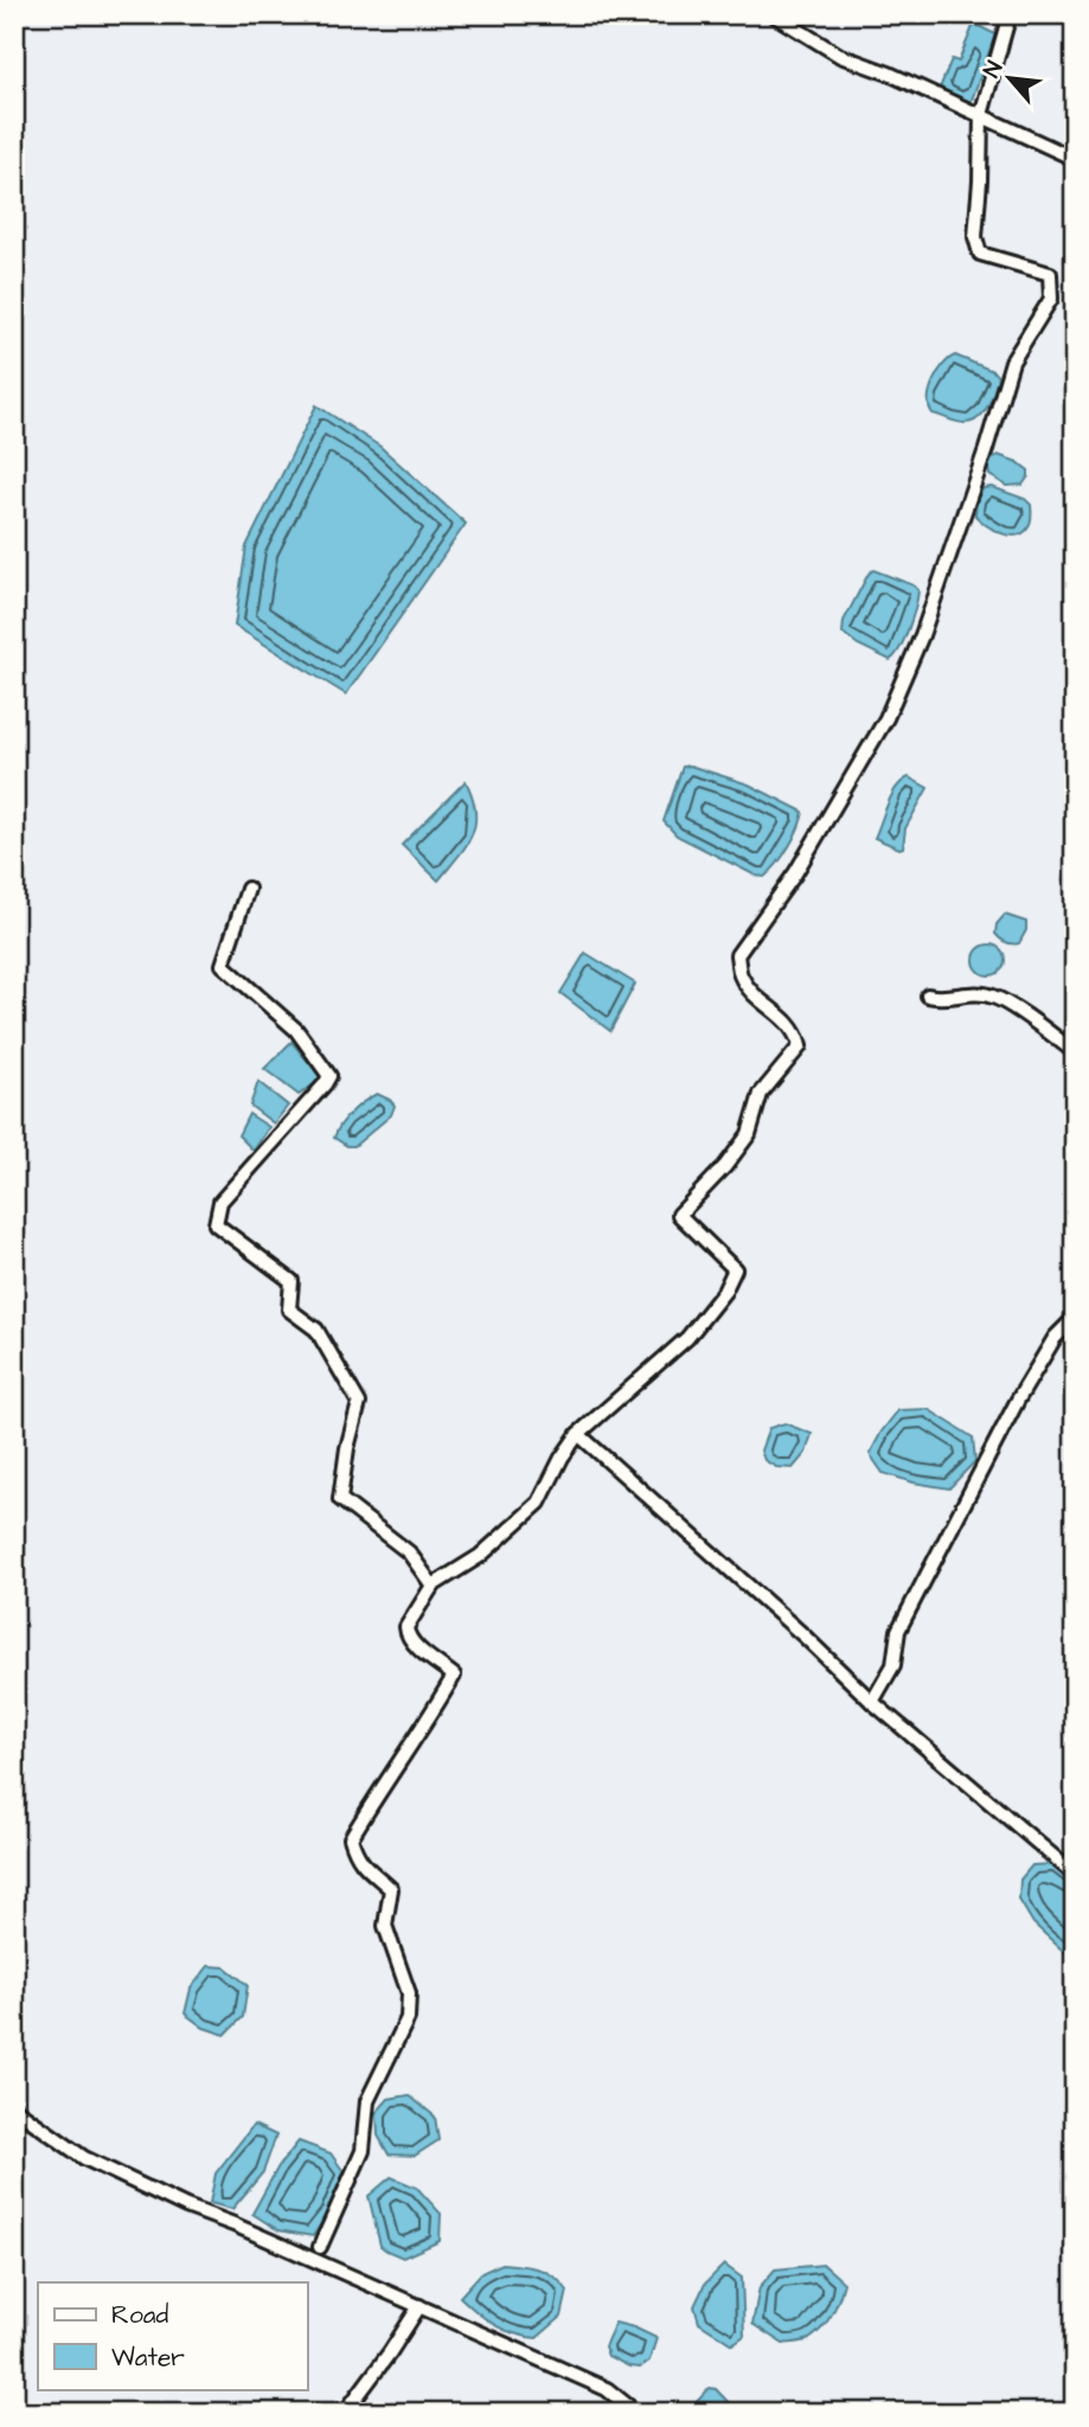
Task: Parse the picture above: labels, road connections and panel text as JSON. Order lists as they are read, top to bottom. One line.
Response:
{"legend":["Road","Water"],"north":"top left"}
